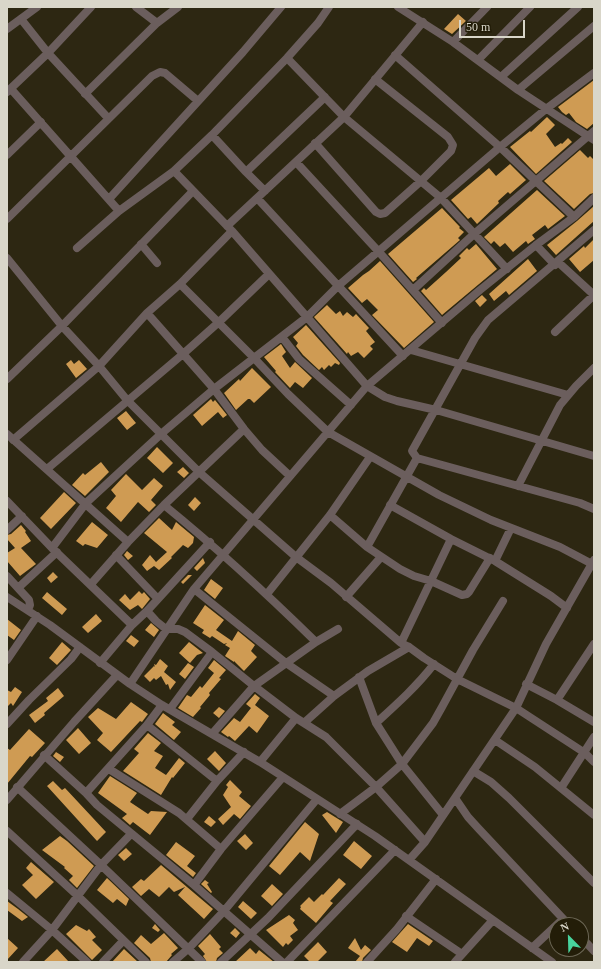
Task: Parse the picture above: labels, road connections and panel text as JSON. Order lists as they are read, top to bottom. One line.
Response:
{"scale_bar":"50 m","north":"top left"}
